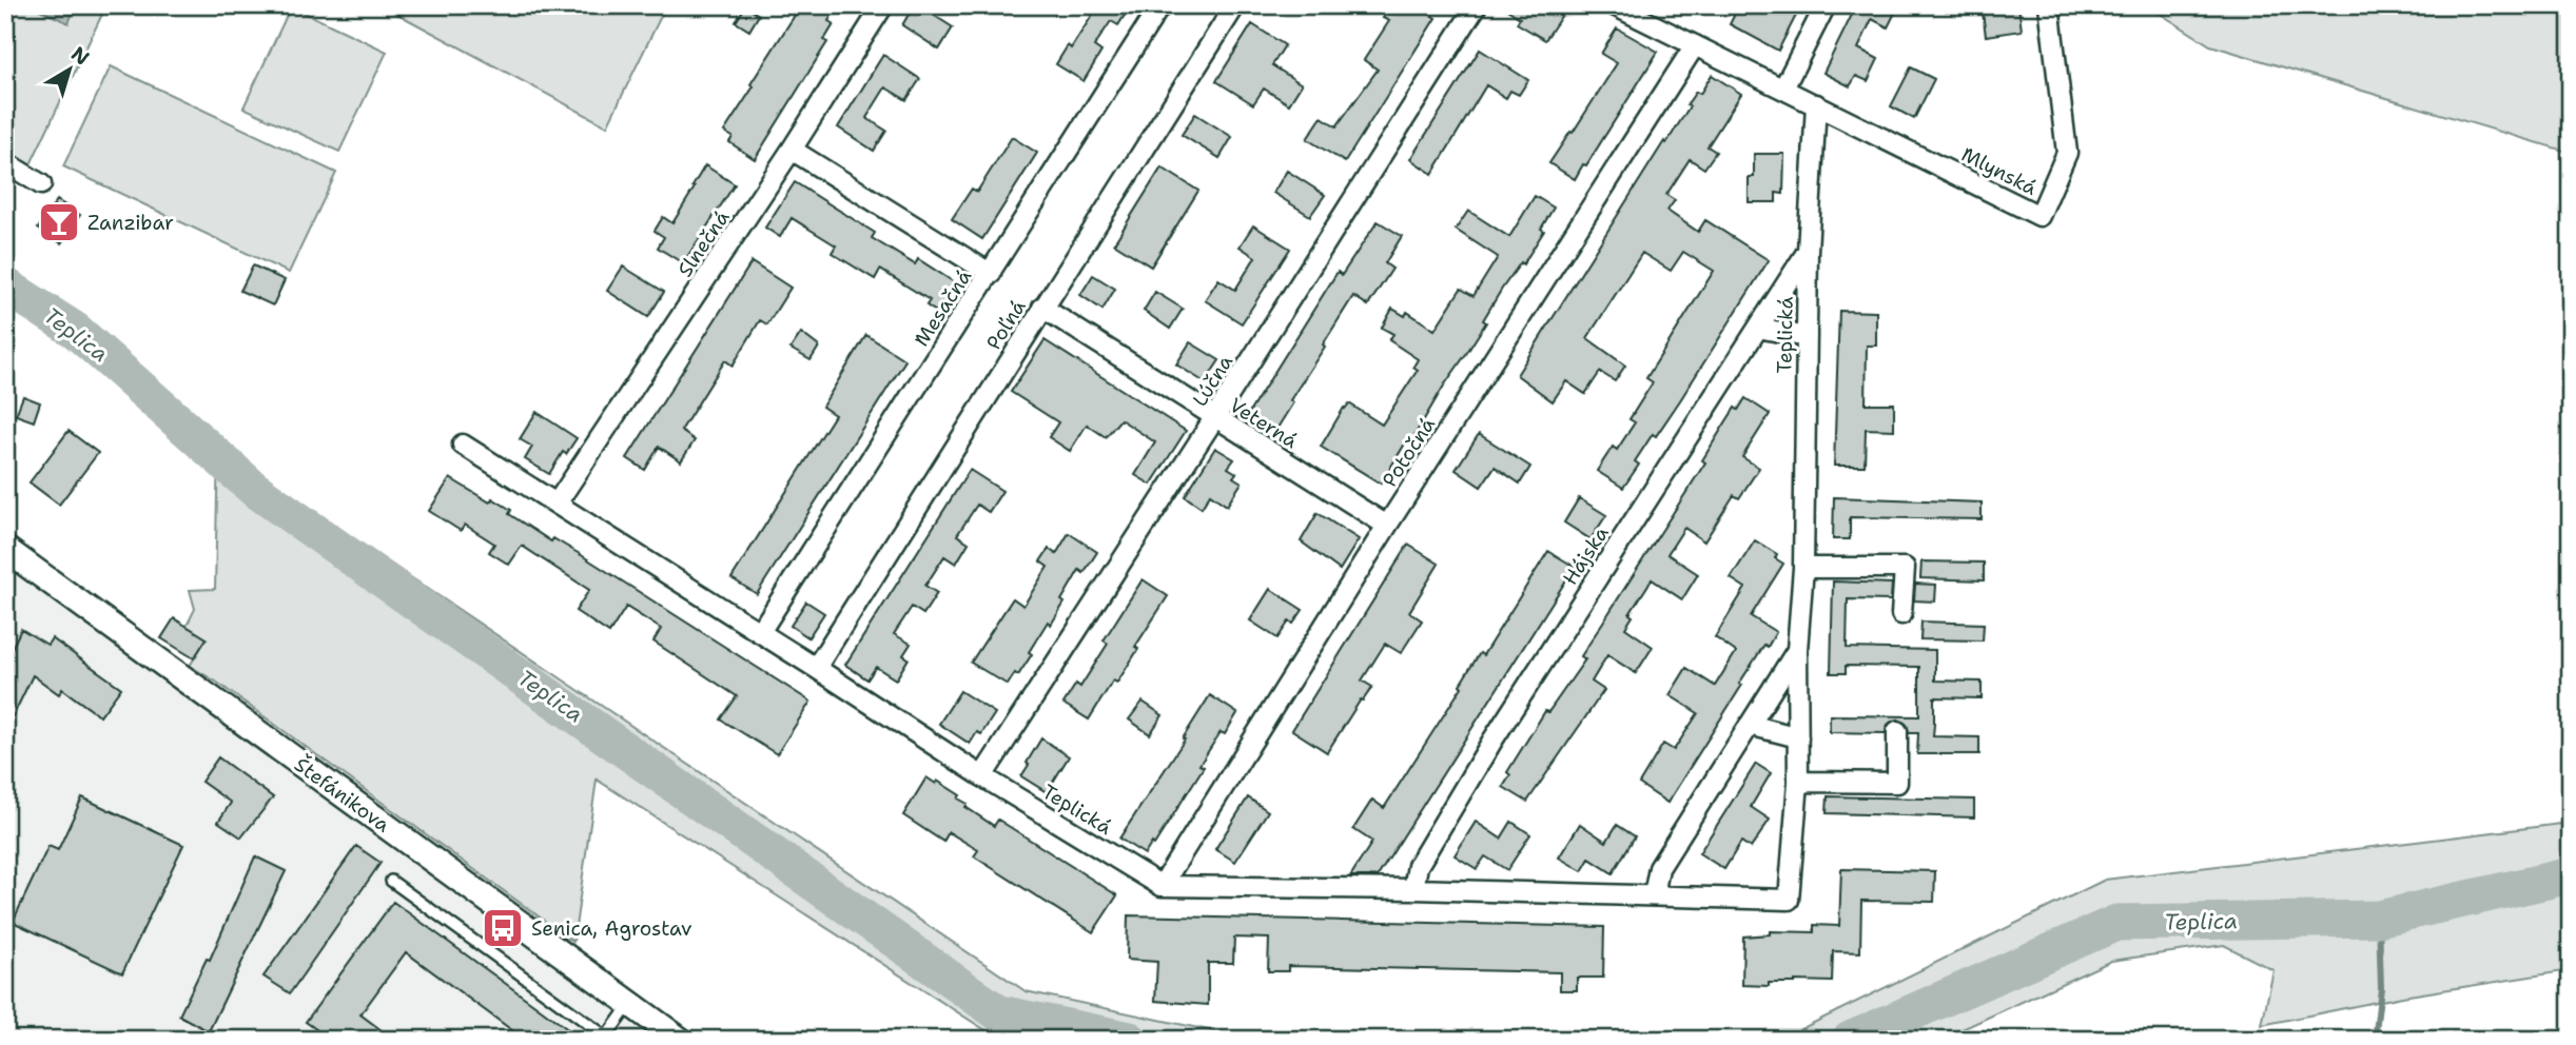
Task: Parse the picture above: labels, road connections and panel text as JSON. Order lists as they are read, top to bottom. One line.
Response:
{"streets":{"street":["Mlynská","Slnečná","Mesačná","Poľná","Teplická","Lúčna","Veterná","Potočná","Hájska","Štefánikova"]},"crossings":[["Mlynská","Teplická"],["Mlynská","Potočná"],["Slnečná","Teplická"],["Mesačná","Teplická"],["Poľná","Teplická"],["Poľná","Veterná"],["Teplická","Lúčna"],["Teplická","Potočná"],["Teplická","Hájska"],["Lúčna","Veterná"],["Veterná","Potočná"]],"water":["Teplica"],"places":{"bar":["Zanzibar"],"bus stop":["Senica, Agrostav"]},"north":"top right"}
